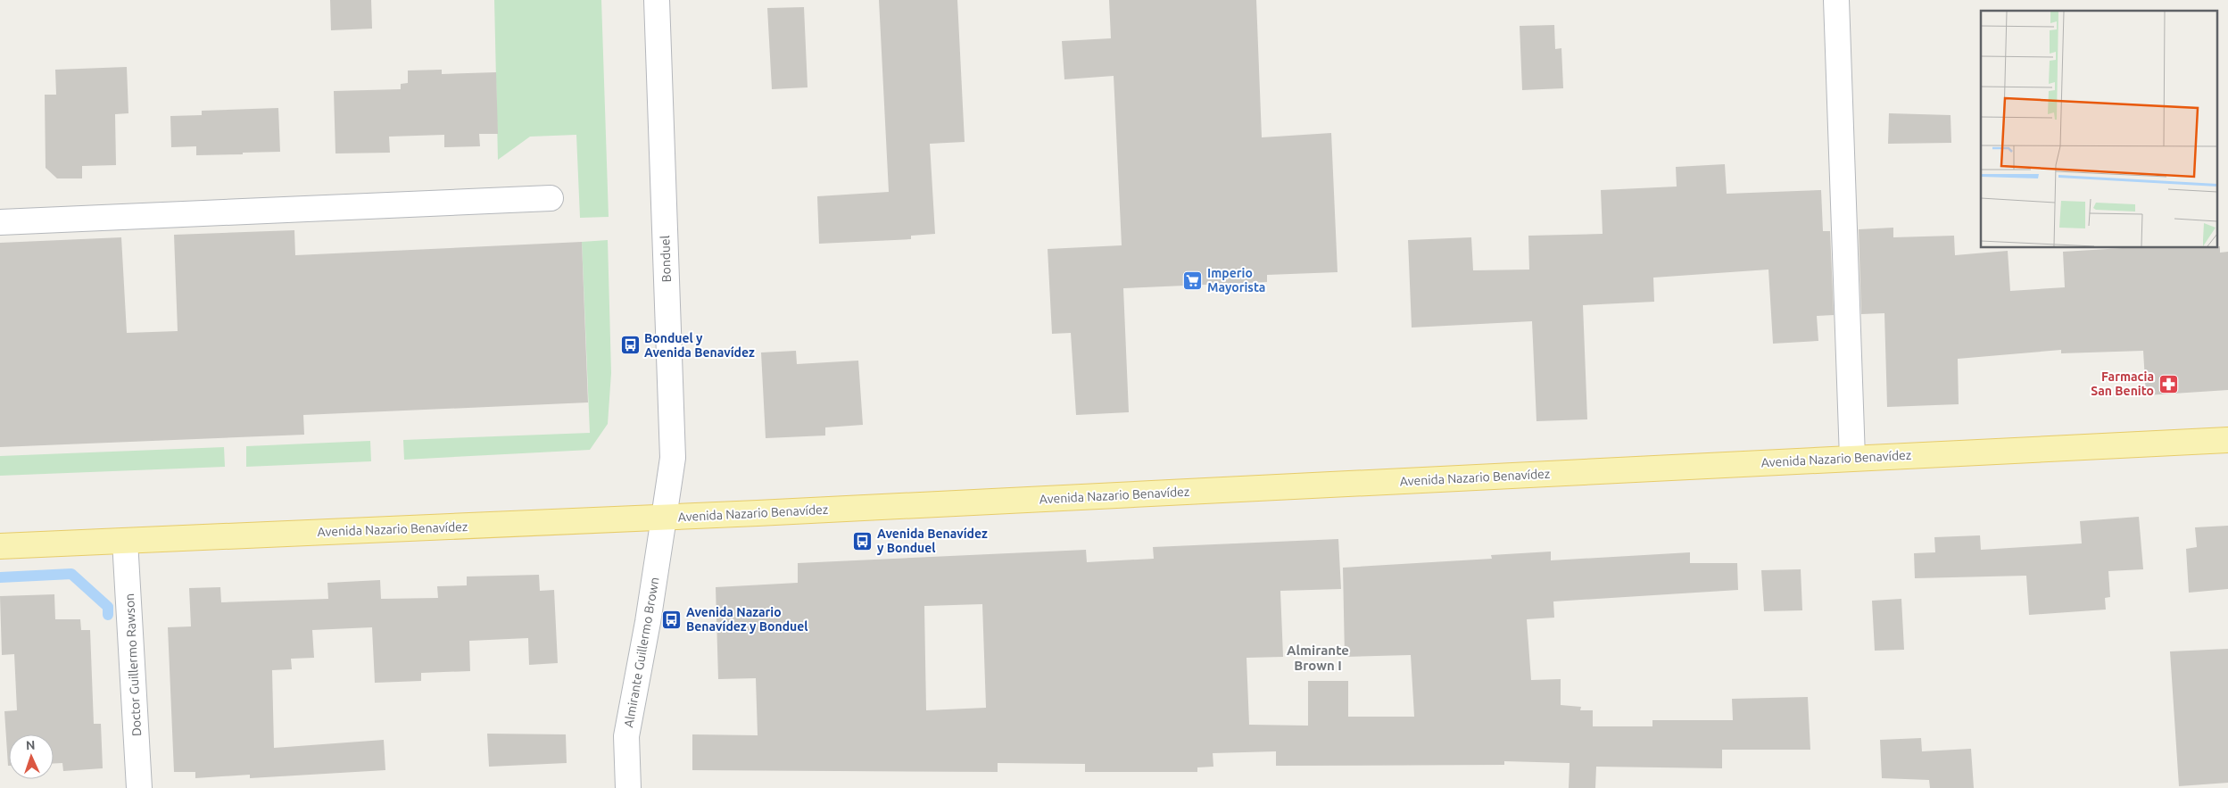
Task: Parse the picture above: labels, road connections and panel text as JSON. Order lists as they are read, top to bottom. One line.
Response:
{"streets":{"main road":["Avenida Nazario Benavídez"],"street":["Bonduel","Almirante Guillermo Brown","Doctor Guillermo Rawson"]},"crossings":[["Bonduel","Avenida Nazario Benavídez"],["Bonduel","Almirante Guillermo Brown"],["Avenida Nazario Benavídez","Almirante Guillermo Brown"],["Avenida Nazario Benavídez","Doctor Guillermo Rawson"]],"districts":["Almirante Brown I"],"places":{"supermarket":["Imperio Mayorista"],"bus stop":["Bonduel y Avenida Benavídez","Avenida Benavídez y Bonduel","Avenida Nazario Benavídez y Bonduel"],"pharmacy":["Farmacia San Benito"]},"north":"top"}
